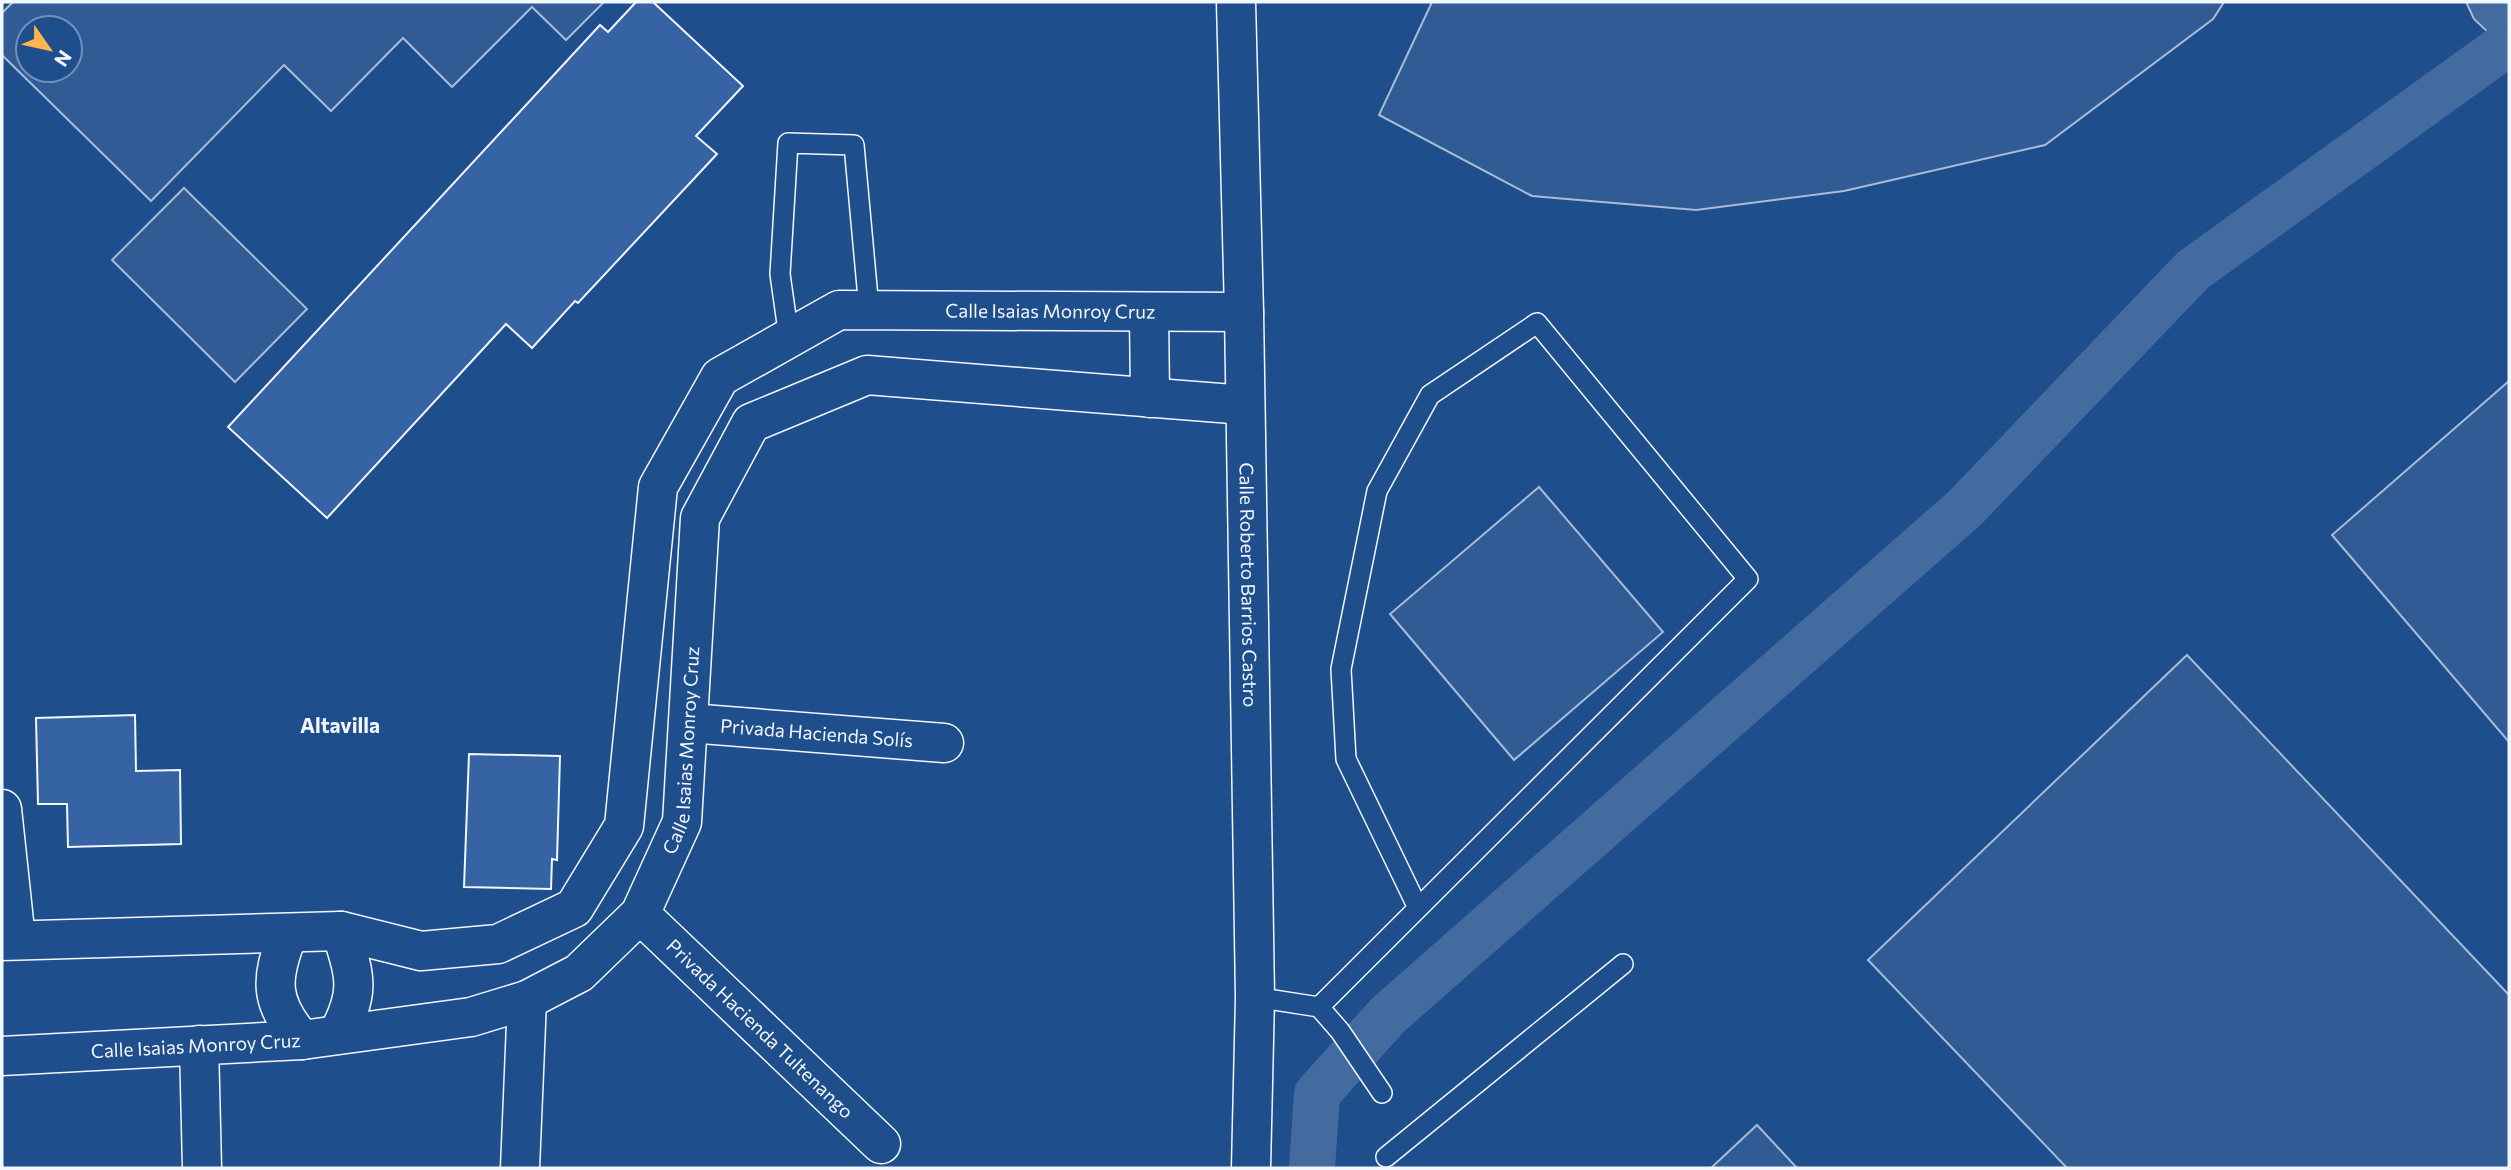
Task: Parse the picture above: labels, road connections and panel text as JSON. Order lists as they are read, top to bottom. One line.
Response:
{"streets":{"street":["Calle Isaias Monroy Cruz","Calle Roberto Barrios Castro","Privada Hacienda Solís","Privada Hacienda Tultenango"]},"crossings":[["Calle Isaias Monroy Cruz","Calle Roberto Barrios Castro"],["Calle Isaias Monroy Cruz","Privada Hacienda Solís"],["Calle Isaias Monroy Cruz","Privada Hacienda Tultenango"]],"districts":["Altavilla"],"north":"bottom right"}
